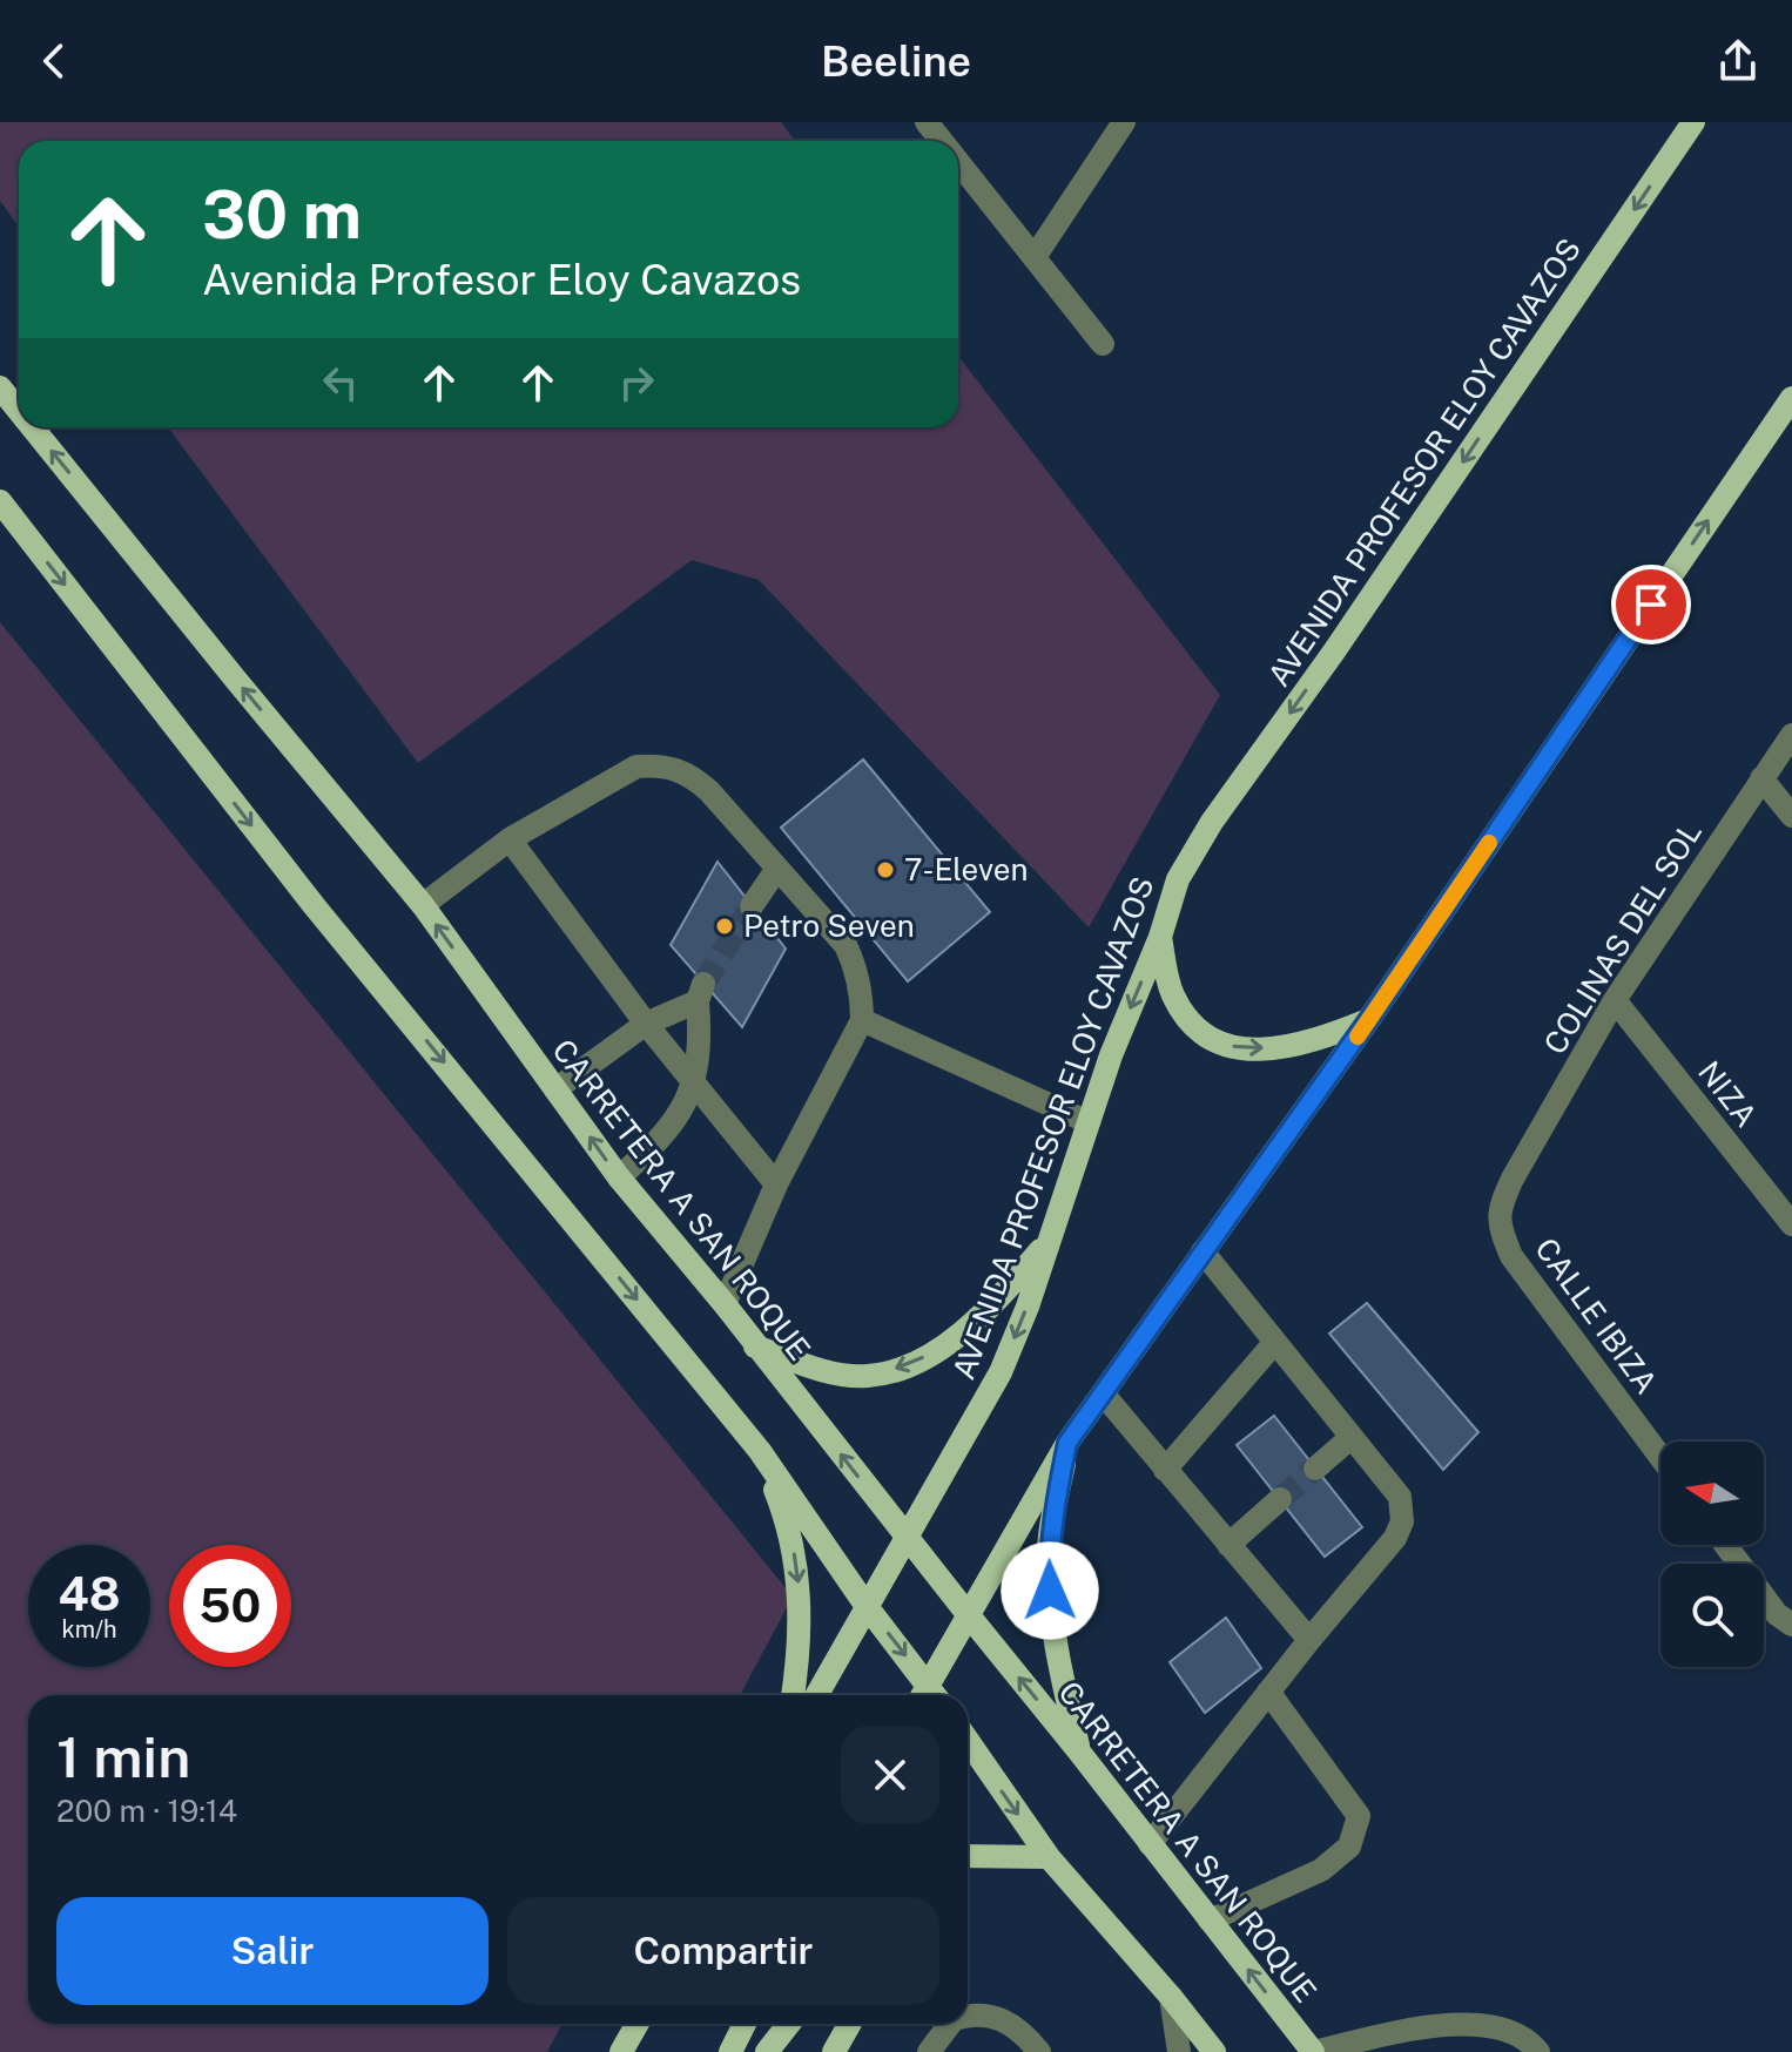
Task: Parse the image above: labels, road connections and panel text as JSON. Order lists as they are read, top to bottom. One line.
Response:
{"streets":{"main road":["AVENIDA PROFESOR ELOY CAVAZOS","CARRETERA A SAN ROQUE"],"street":["COLINAS DEL SOL","NIZA","CALLE IBIZA"]},"crossings":[["AVENIDA PROFESOR ELOY CAVAZOS","CARRETERA A SAN ROQUE"],["COLINAS DEL SOL","NIZA"],["COLINAS DEL SOL","CALLE IBIZA"]],"places":["7-Eleven","Petro Seven"],"north":"left","page":{"header":"Beeline","turn":["30 m","Avenida Profesor Eloy Cavazos"],"speed":"48 km/h","limit":"50","heading":["1 min","200 m · 19:14"],"buttons":["Salir","Compartir"]}}
